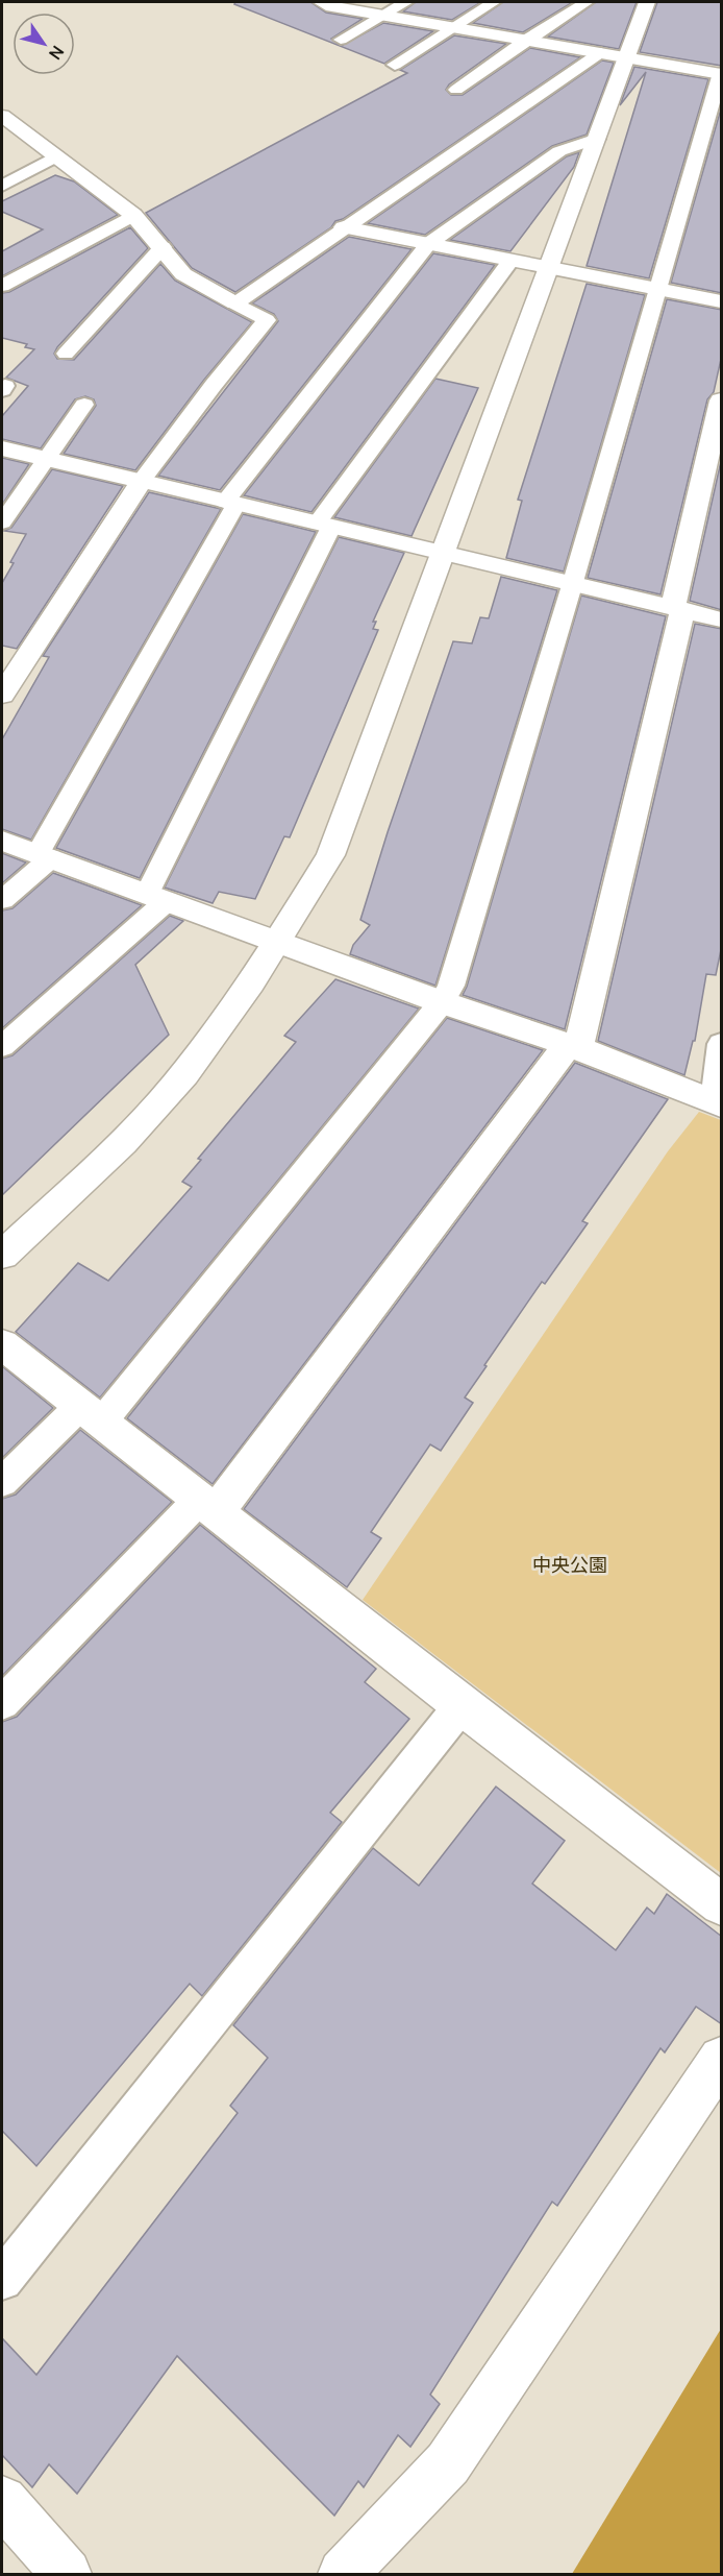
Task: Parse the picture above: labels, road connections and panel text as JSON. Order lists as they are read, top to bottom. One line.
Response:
{"parks":["中央公園"],"north":"bottom right"}
